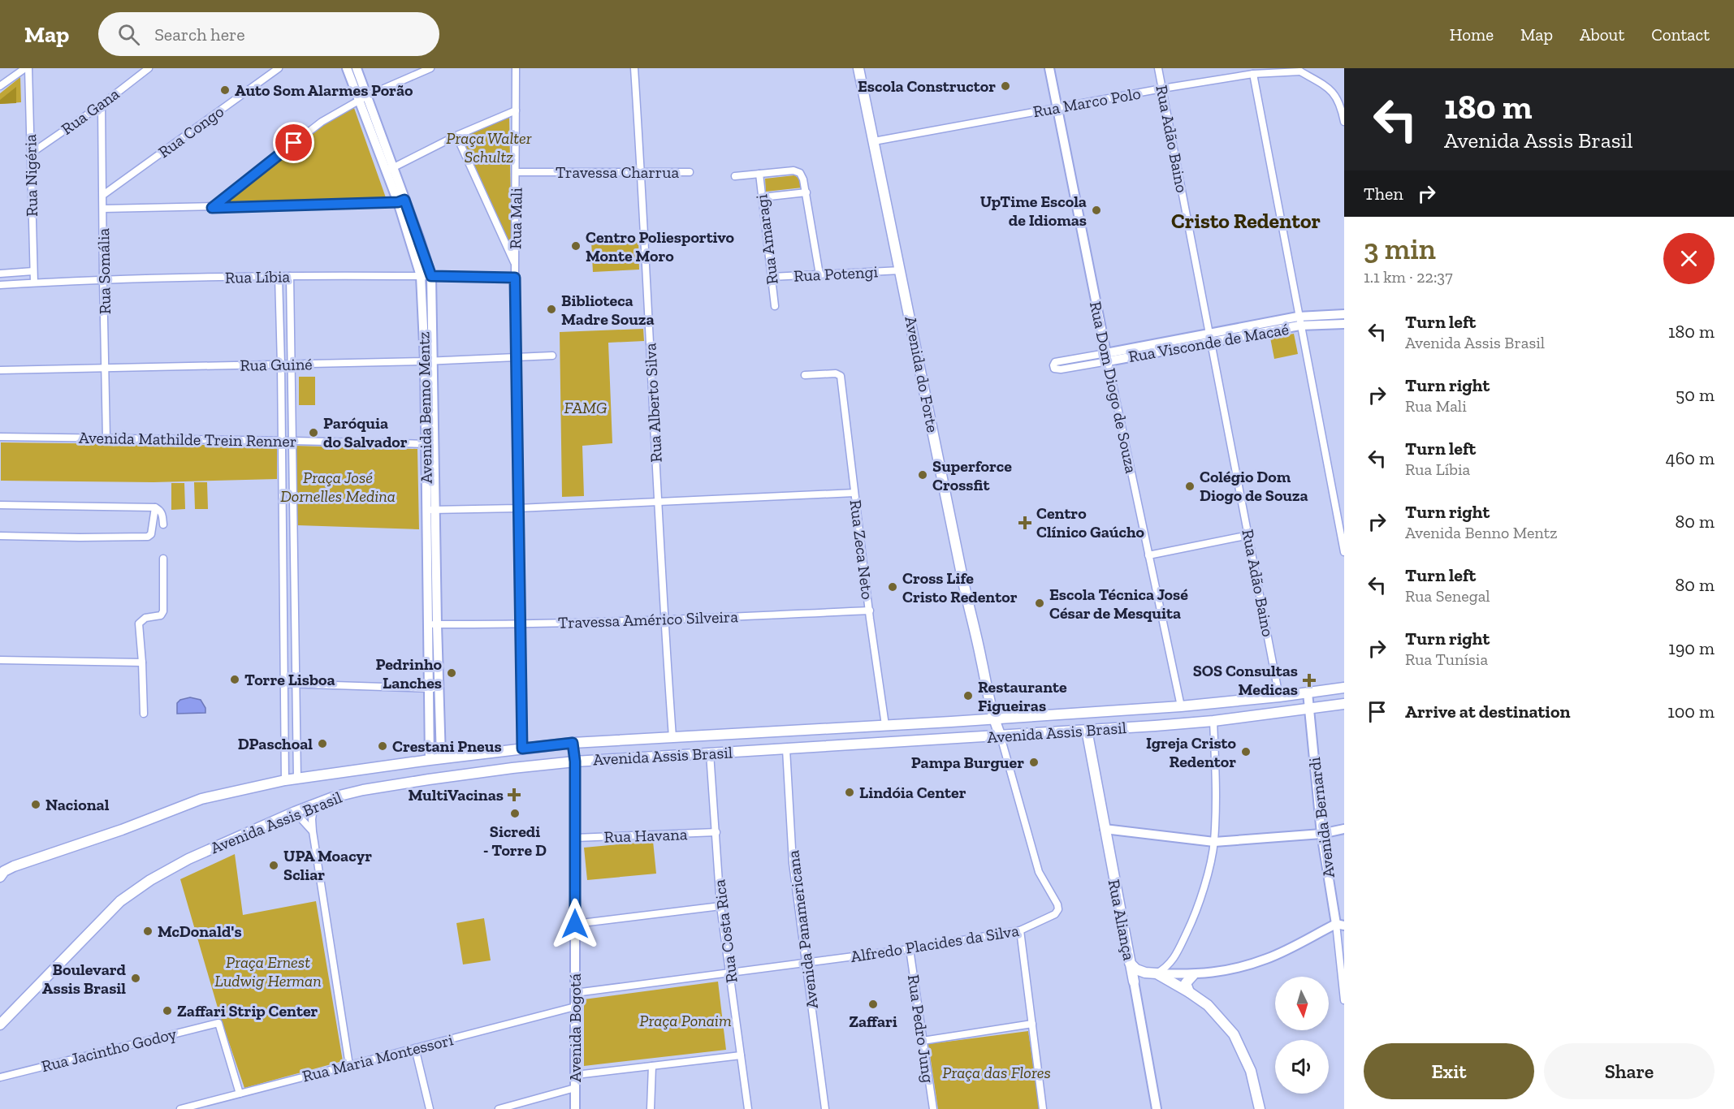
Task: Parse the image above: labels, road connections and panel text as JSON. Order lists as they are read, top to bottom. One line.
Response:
{"streets":{"main road":["Avenida do Forte","Avenida Assis Brasil","Rua Aliança"],"street":["Rua Marco Polo","Rua Gana","Rua Congo","Rua Adão Baino","Travessa Charrua","Rua Nigéria","Rua Mali","Rua Amaragi","Rua Somália","Rua Potengi","Rua Líbia","Rua Visconde de Macaé","Rua Guiné","Rua Dom Diogo de Souza","Rua Alberto Silva","Avenida Benno Mentz","Avenida Mathilde Trein Renner","Rua Zeca Neto","Travessa Américo Silveira","Avenida Bernardi","Rua Havana","Avenida Panamericana","Rua Costa Rica","Alfredo Placides da Silva","Avenida Bogotá","Rua Pedro Jung","Rua Jacintho Godoy","Rua Maria Montessori"]},"crossings":[["Rua Marco Polo","Rua Adão Baino"],["Rua Marco Polo","Avenida do Forte"],["Rua Marco Polo","Rua Dom Diogo de Souza"],["Rua Gana","Rua Nigéria"],["Rua Gana","Rua Somália"],["Rua Congo","Rua Somália"],["Rua Adão Baino","Rua Visconde de Macaé"],["Rua Adão Baino","Avenida Assis Brasil"],["Travessa Charrua","Rua Mali"],["Travessa Charrua","Rua Alberto Silva"],["Rua Nigéria","Rua Líbia"],["Rua Mali","Rua Líbia"],["Rua Mali","Rua Guiné"],["Rua Mali","Travessa Américo Silveira"],["Rua Mali","Avenida Assis Brasil"],["Rua Amaragi","Rua Potengi"],["Rua Somália","Rua Líbia"],["Rua Somália","Rua Guiné"],["Rua Somália","Avenida Mathilde Trein Renner"],["Rua Potengi","Avenida do Forte"],["Rua Líbia","Avenida Benno Mentz"],["Rua Visconde de Macaé","Rua Dom Diogo de Souza"],["Rua Guiné","Avenida Benno Mentz"],["Avenida do Forte","Avenida Assis Brasil"],["Avenida do Forte","Alfredo Placides da Silva"],["Rua Dom Diogo de Souza","Avenida Assis Brasil"],["Rua Alberto Silva","Travessa Américo Silveira"],["Rua Alberto Silva","Avenida Assis Brasil"],["Avenida Benno Mentz","Avenida Mathilde Trein Renner"],["Avenida Benno Mentz","Travessa Américo Silveira"],["Avenida Benno Mentz","Avenida Assis Brasil"],["Rua Zeca Neto","Travessa Américo Silveira"],["Rua Zeca Neto","Avenida Assis Brasil"],["Avenida Assis Brasil","Avenida Bernardi"],["Avenida Assis Brasil","Rua Aliança"],["Avenida Assis Brasil","Avenida Panamericana"],["Avenida Assis Brasil","Rua Costa Rica"],["Avenida Assis Brasil","Alfredo Placides da Silva"],["Avenida Assis Brasil","Avenida Bogotá"],["Rua Havana","Rua Costa Rica"],["Rua Havana","Avenida Bogotá"],["Avenida Panamericana","Alfredo Placides da Silva"],["Rua Costa Rica","Alfredo Placides da Silva"],["Alfredo Placides da Silva","Avenida Bogotá"],["Alfredo Placides da Silva","Rua Pedro Jung"],["Avenida Bogotá","Rua Maria Montessori"],["Rua Jacintho Godoy","Rua Maria Montessori"]],"districts":["Cristo Redentor"],"parks":["Praça Walter Schultz","FAMG","Praça José Dornelles Medina","Praça Ernest Ludwig Herman","Praça Ponaim","Praça das Flores"],"places":{"other":["Escola Constructor","Auto Som Alarmes Porão","UpTime Escola de Idiomas","Centro Poliesportivo Monte Moro","Biblioteca Madre Souza","Paróquia do Salvador","Superforce Crossfit","Colégio Dom Diogo de Souza","Cross Life Cristo Redentor","Escola Técnica José César de Mesquita","Pedrinho Lanches","Torre Lisboa","Restaurante Figueiras","DPaschoal","Crestani Pneus","Igreja Cristo Redentor","Pampa Burguer","Lindóia Center","Nacional","Sicredi - Torre D","UPA Moacyr Scliar","McDonald's","Boulevard Assis Brasil","Zaffari","Zaffari Strip Center"],"health":["Centro Clínico Gaúcho","SOS Consultas Medicas","MultiVacinas"]},"north":"bottom","page":{"header":"Map","search":"Search here","nav":["Home","Map","About","Contact"],"turn":["180 m","Avenida Assis Brasil"],"then":"Then","heading":["3 min","1.1 km · 22:37"],"list":[{"name":"Turn left","note":"Avenida Assis Brasil","value":"180 m"},{"name":"Turn right","note":"Rua Mali","value":"50 m"},{"name":"Turn left","note":"Rua Líbia","value":"460 m"},{"name":"Turn right","note":"Avenida Benno Mentz","value":"80 m"},{"name":"Turn left","note":"Rua Senegal","value":"80 m"},{"name":"Turn right","note":"Rua Tunísia","value":"190 m"},{"name":"Arrive at destination","value":"100 m"}],"buttons":["Exit","Share"]}}
